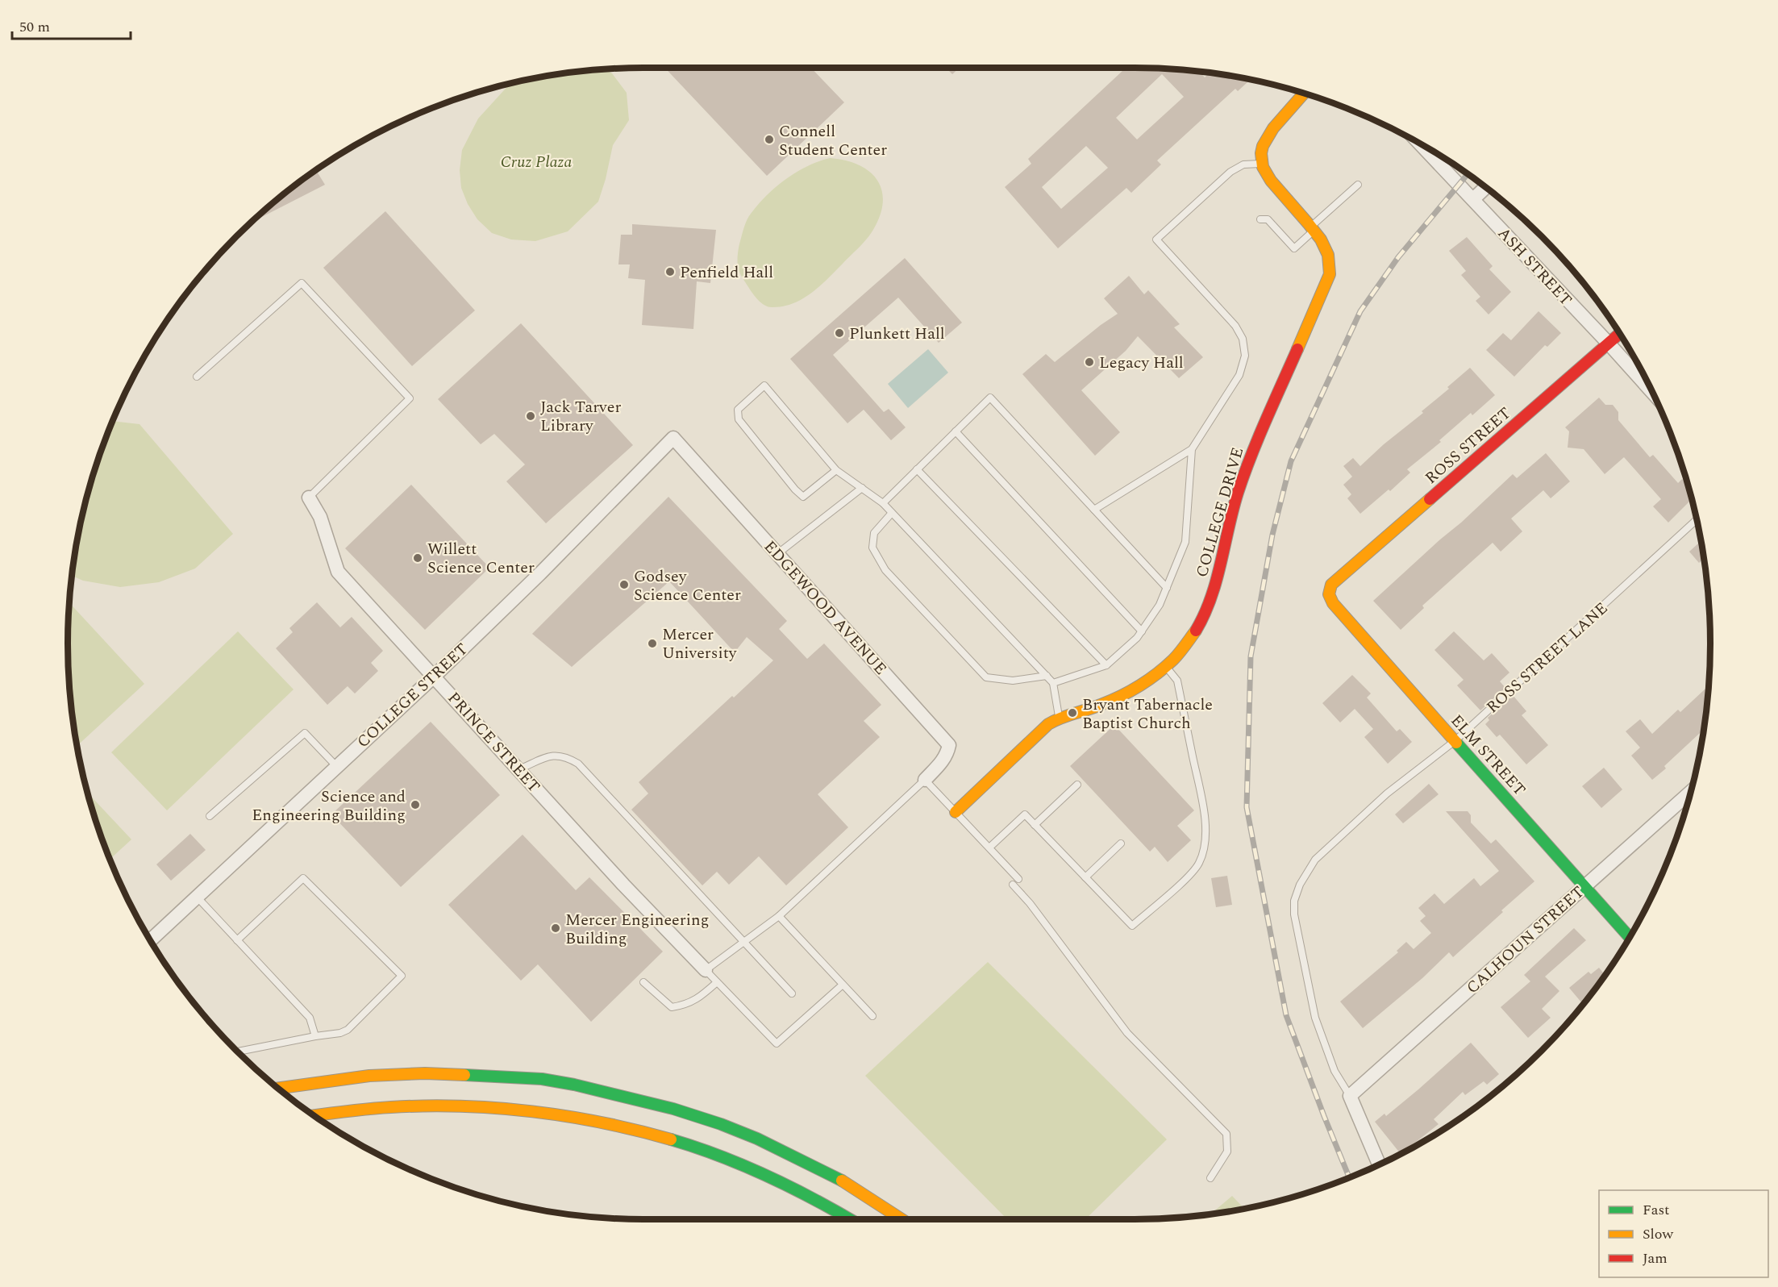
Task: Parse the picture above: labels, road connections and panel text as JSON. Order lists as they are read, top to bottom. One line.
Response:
{"streets":{"street":["ASH STREET","ROSS STREET","COLLEGE DRIVE","EDGEWOOD AVENUE","COLLEGE STREET","PRINCE STREET","ELM STREET","CALHOUN STREET"],"lane":["ROSS STREET LANE"]},"crossings":[["ASH STREET","ROSS STREET"],["ROSS STREET","ELM STREET"],["EDGEWOOD AVENUE","COLLEGE STREET"],["ROSS STREET LANE","ELM STREET"],["ROSS STREET LANE","CALHOUN STREET"],["COLLEGE STREET","PRINCE STREET"],["ELM STREET","CALHOUN STREET"]],"parks":["Cruz Plaza"],"places":["Connell Student Center","Penfield Hall","Plunkett Hall","Legacy Hall","Jack Tarver Library","Willett Science Center","Godsey Science Center","Mercer University","Bryant Tabernacle Baptist Church","Science and Engineering Building","Mercer Engineering Building"],"legend":["Fast","Slow","Jam"],"scale_bar":"50 m"}
